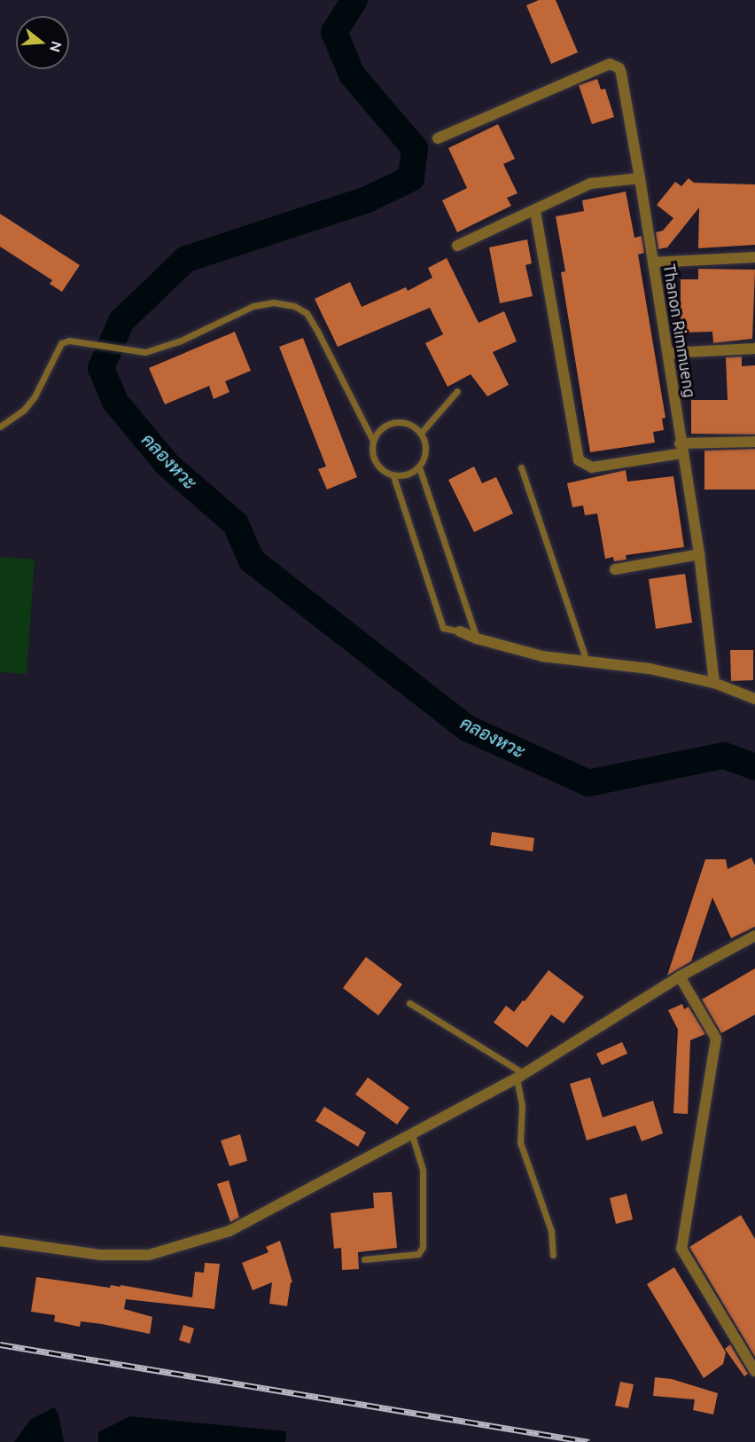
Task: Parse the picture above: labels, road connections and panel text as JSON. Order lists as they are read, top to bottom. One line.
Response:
{"streets":{"street":["Thanon Rimmueng"]},"water":["คลองหวะ"],"north":"right"}
